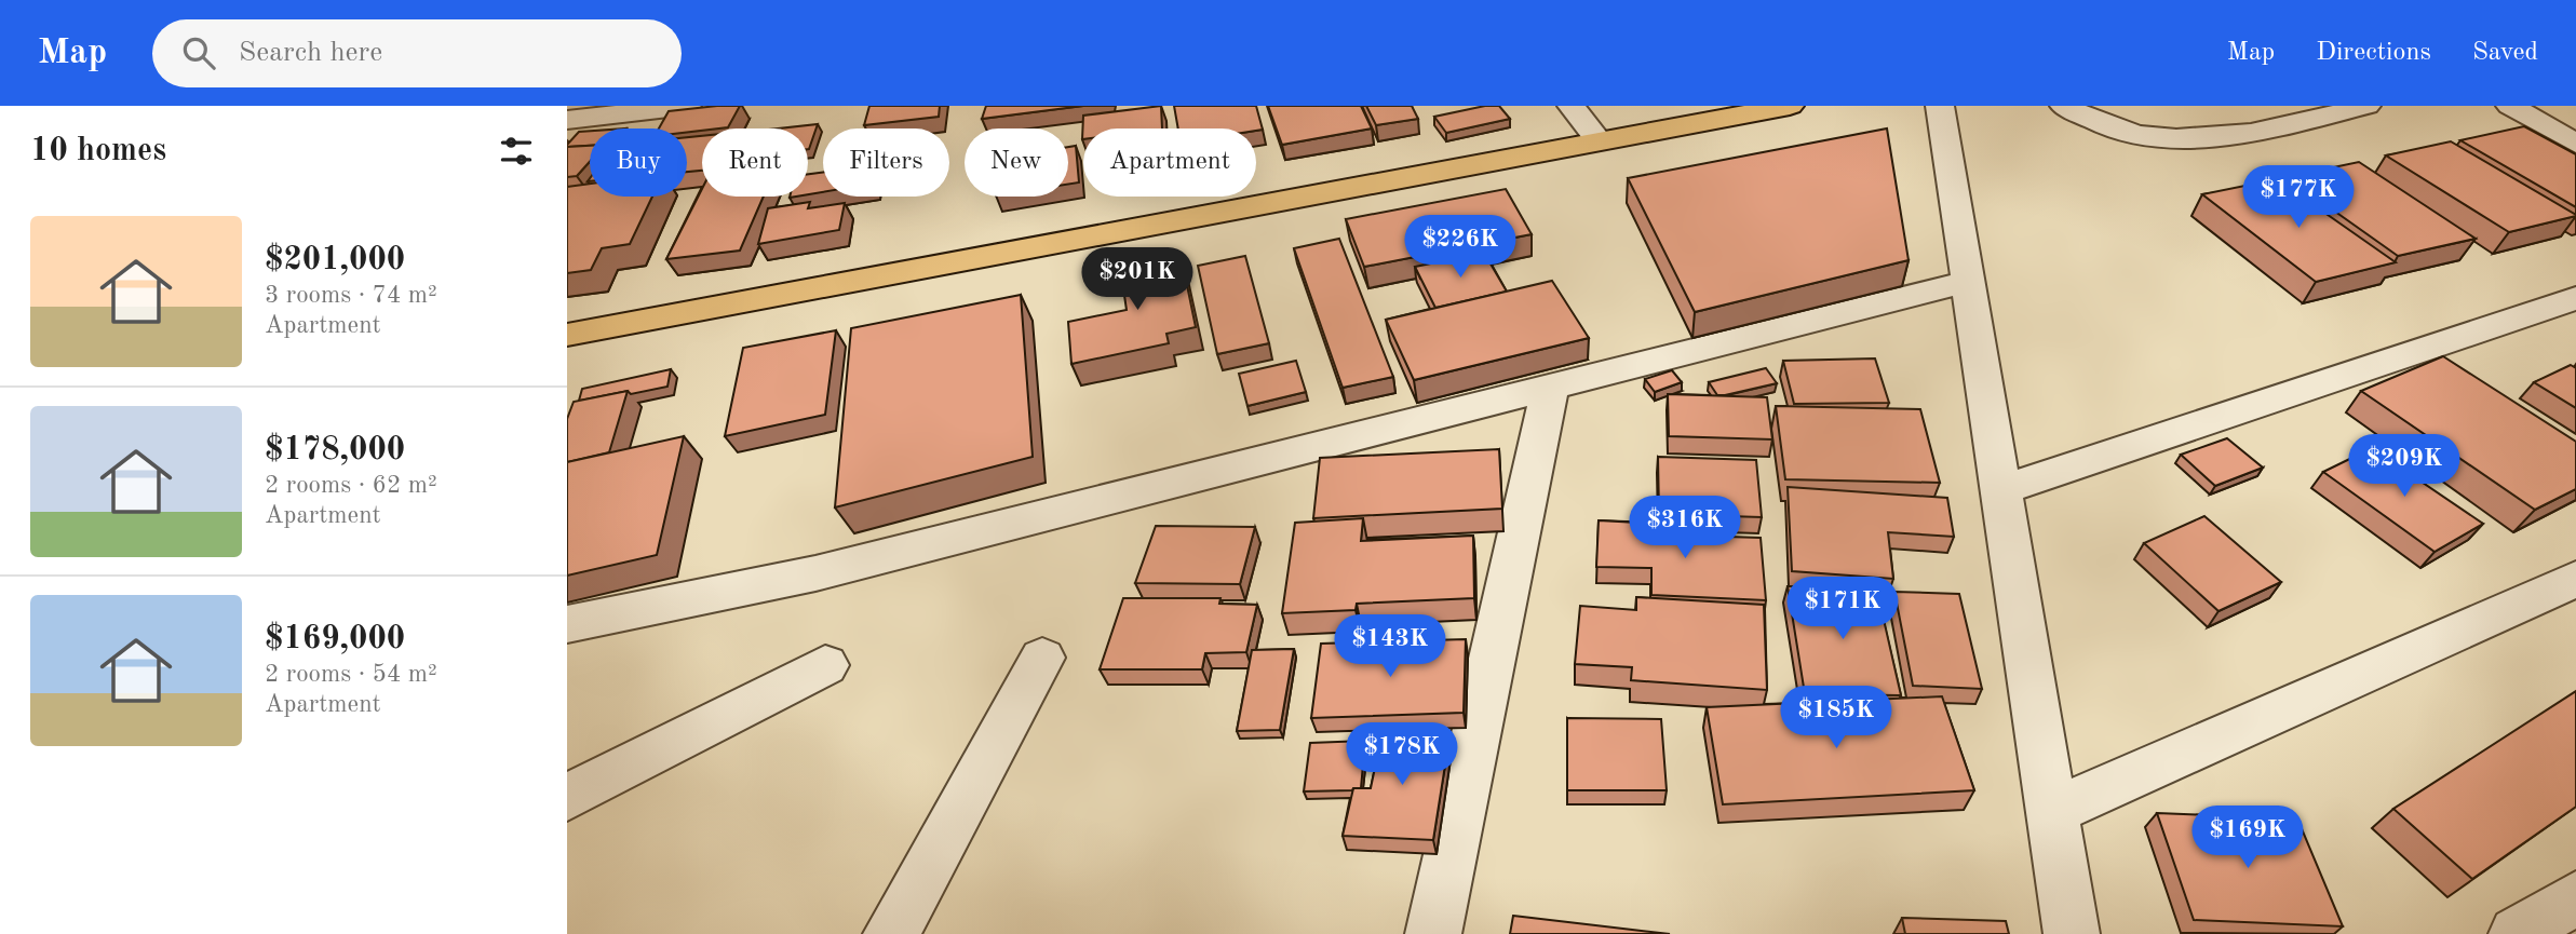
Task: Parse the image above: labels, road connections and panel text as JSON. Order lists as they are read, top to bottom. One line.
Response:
{"page":{"header":"Map","search":"Search here","nav":["Map","Directions","Saved"],"heading":"10 homes","chip":["Buy","Rent","Filters","New","Apartment"],"price":["$177K","$226K","$201K","$209K","$316K","$171K","$143K","$185K","$178K","$169K"],"list":[{"name":"$201,000","note":"3 rooms · 74 m² · Apartment"},{"name":"$178,000","note":"2 rooms · 62 m² · Apartment"},{"name":"$169,000","note":"2 rooms · 54 m² · Apartment"}]}}
